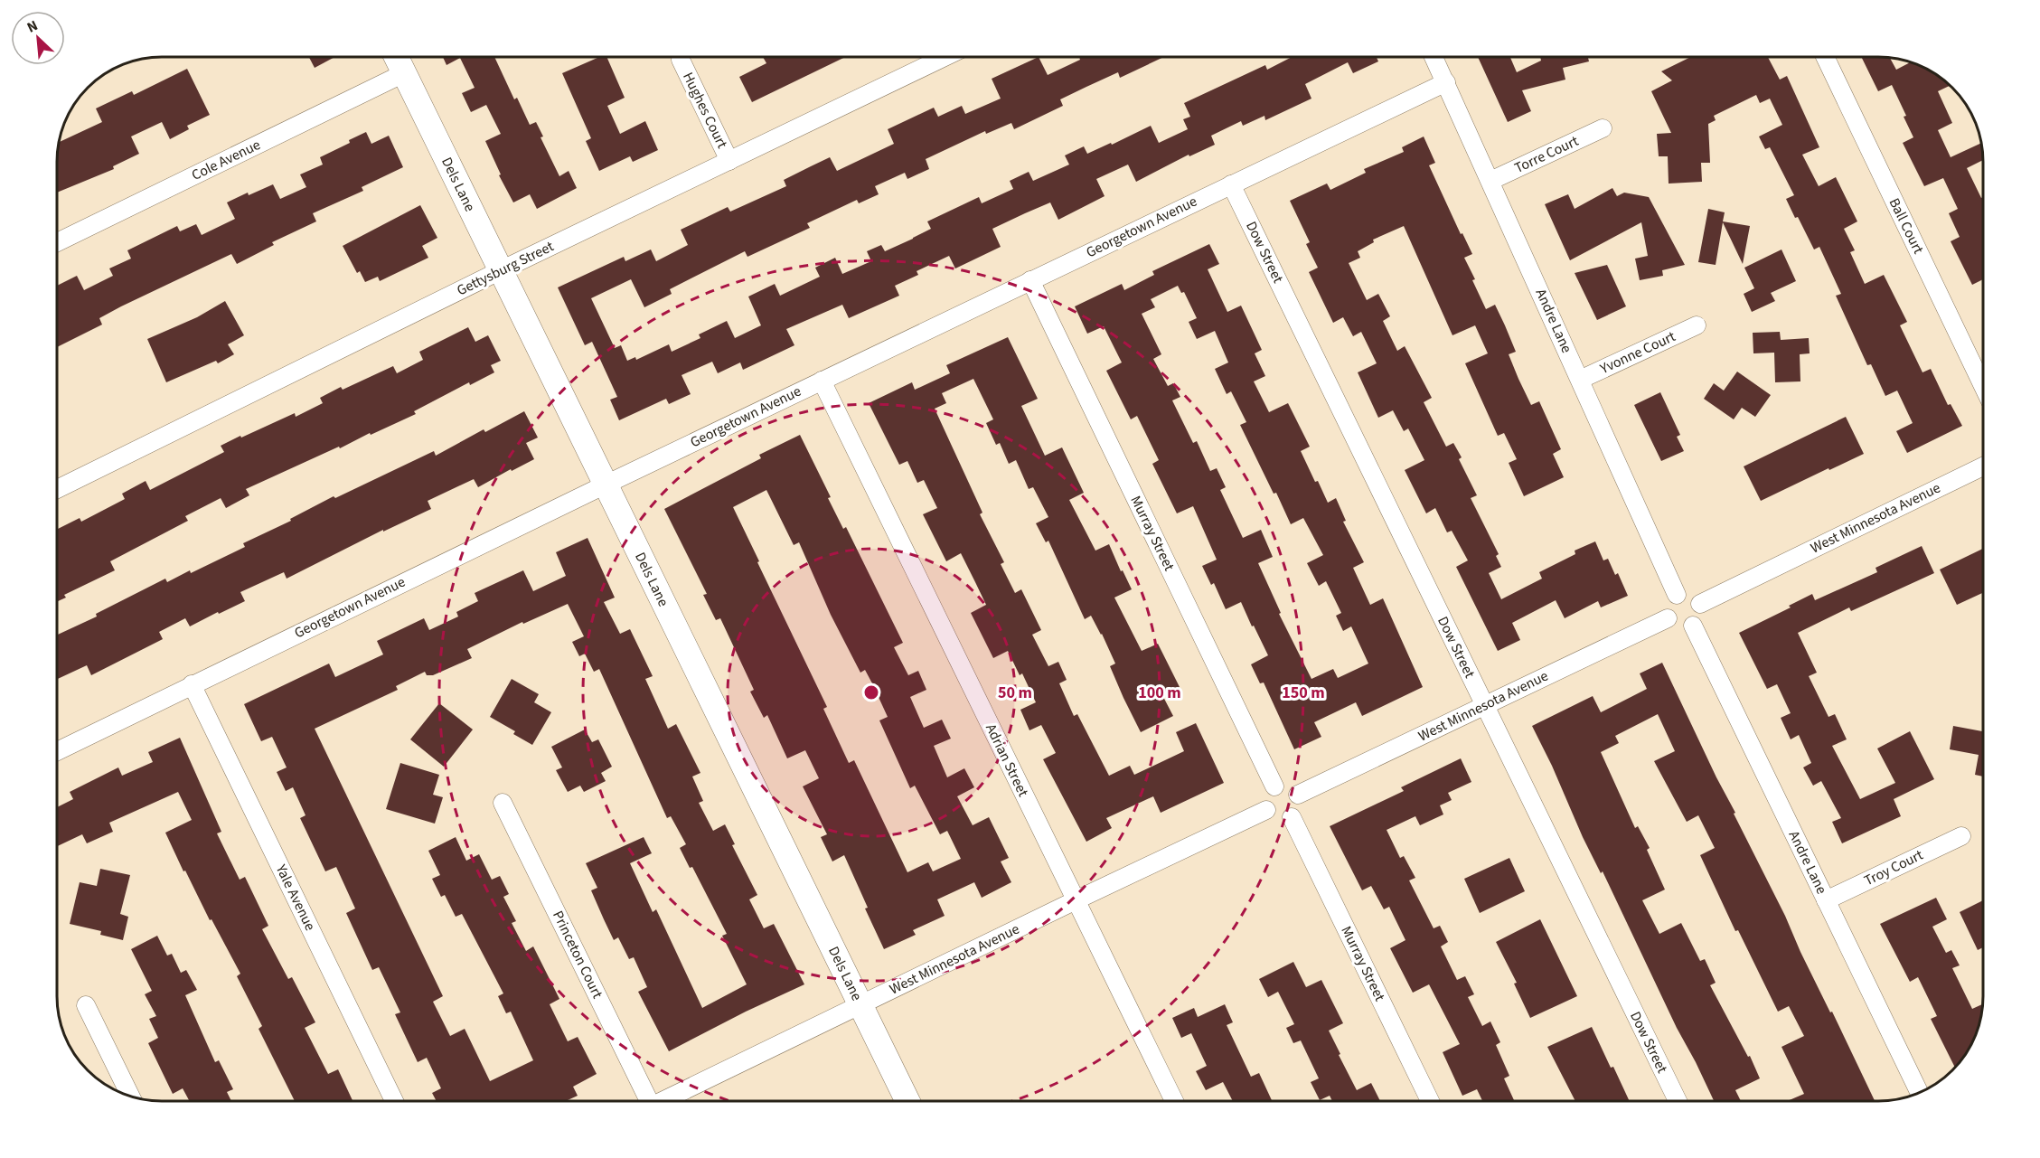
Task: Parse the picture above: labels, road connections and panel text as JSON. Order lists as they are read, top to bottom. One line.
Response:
{"streets":{"street":["Hughes Court","Torre Court","Cole Avenue","Dels Lane","Ball Court","Georgetown Avenue","Dow Street","Gettysburg Street","Andre Lane","Yvonne Court","West Minnesota Avenue","Murray Street","Adrian Street","Troy Court","Yale Avenue","Princeton Court"]},"crossings":[["Hughes Court","Gettysburg Street"],["Torre Court","Andre Lane"],["Cole Avenue","Dels Lane"],["Dels Lane","Georgetown Avenue"],["Dels Lane","Gettysburg Street"],["Dels Lane","West Minnesota Avenue"],["Georgetown Avenue","Dow Street"],["Georgetown Avenue","Andre Lane"],["Georgetown Avenue","Murray Street"],["Georgetown Avenue","Adrian Street"],["Georgetown Avenue","Yale Avenue"],["Dow Street","West Minnesota Avenue"],["Andre Lane","Yvonne Court"],["Andre Lane","West Minnesota Avenue"],["Andre Lane","Troy Court"],["West Minnesota Avenue","Murray Street"],["West Minnesota Avenue","Adrian Street"]],"north":"top left","rings":["50 m","100 m","150 m"]}
